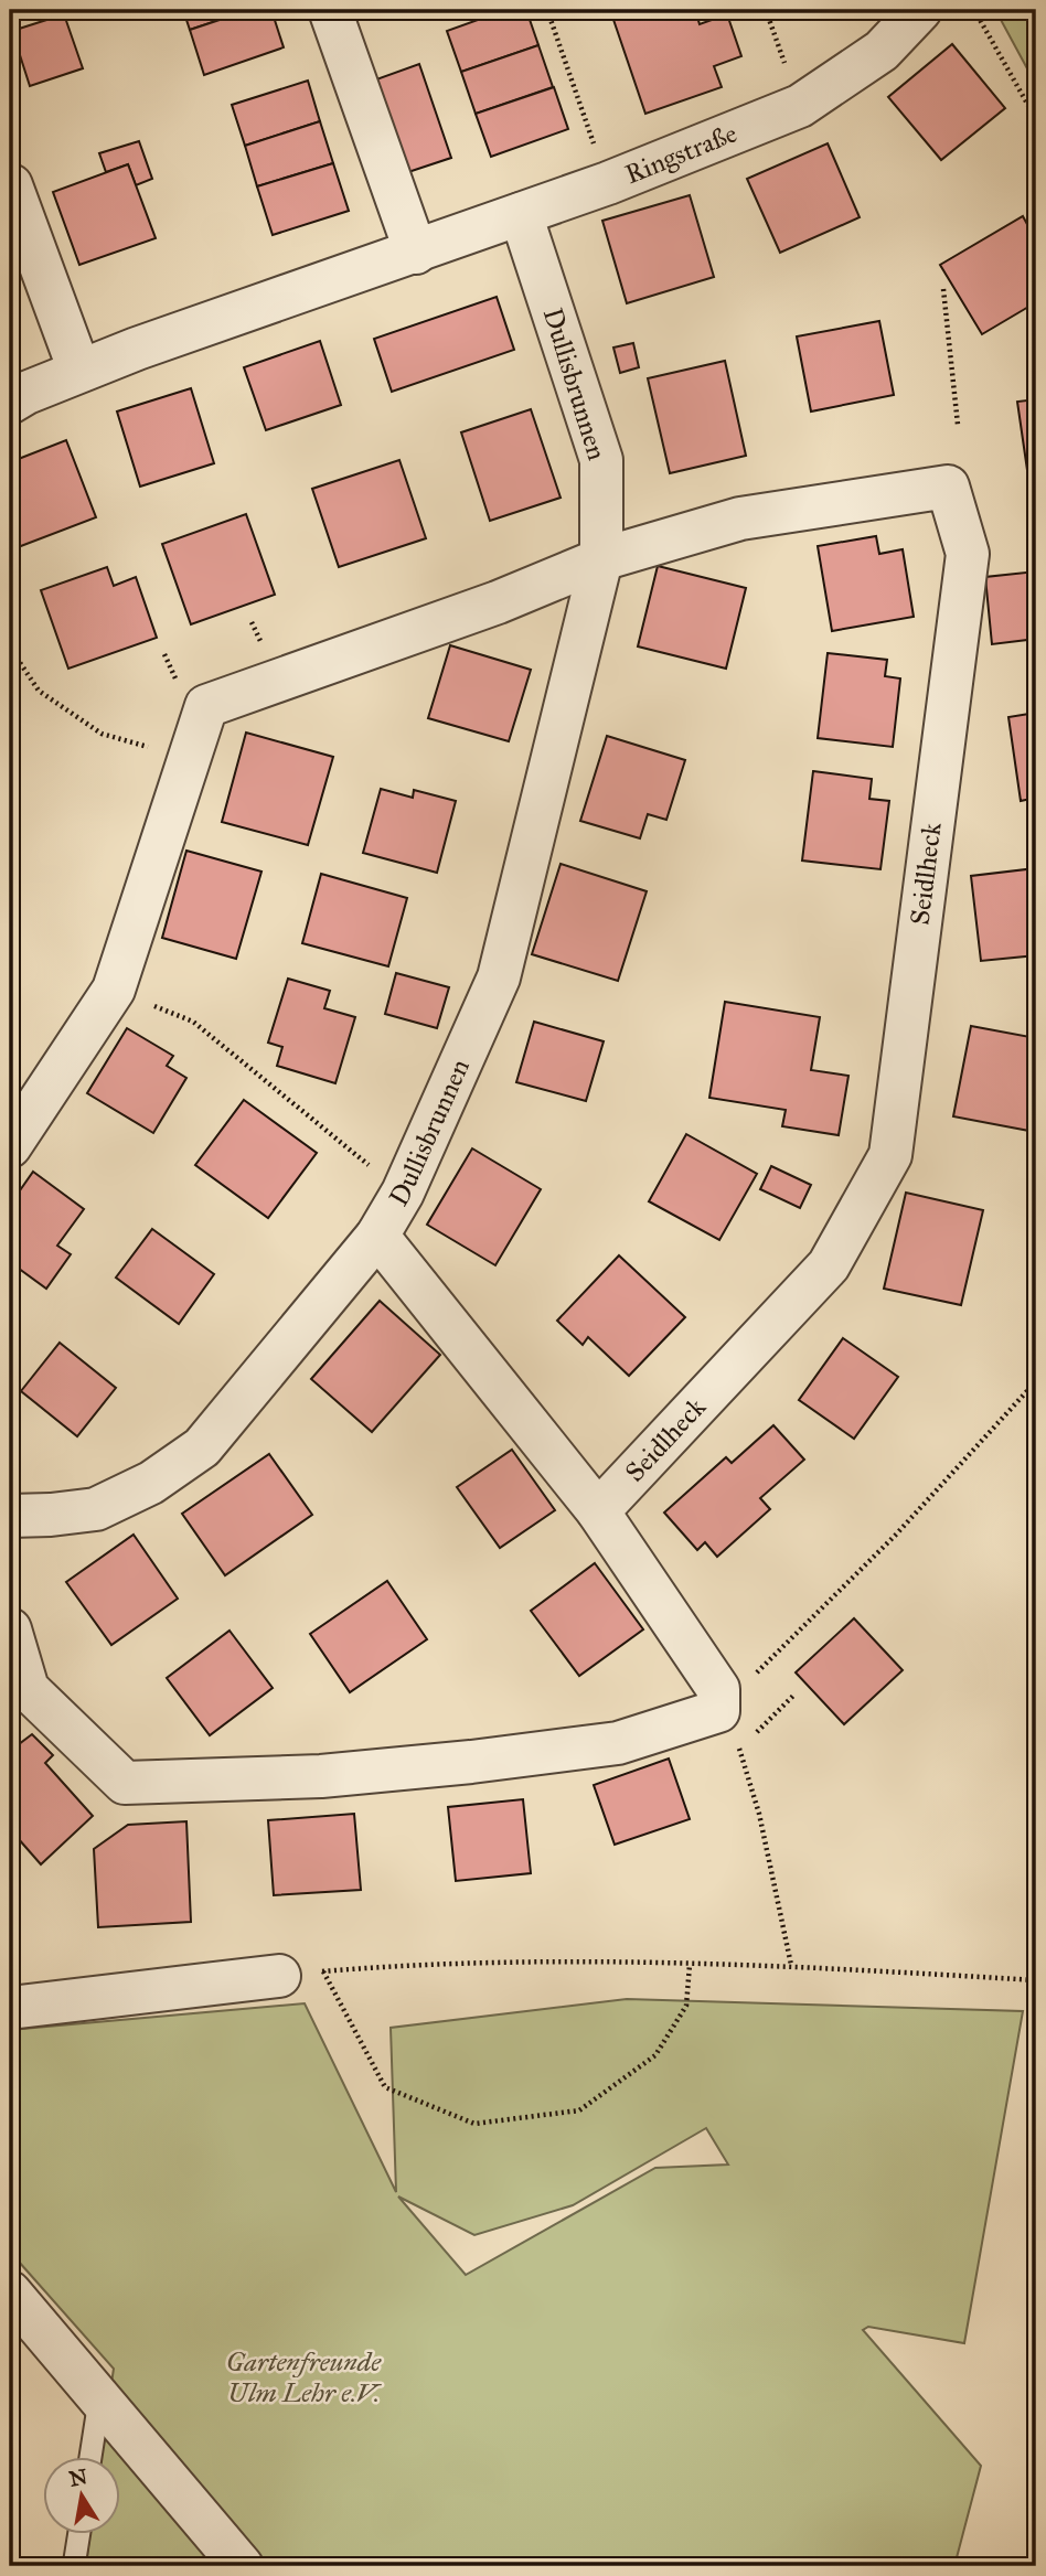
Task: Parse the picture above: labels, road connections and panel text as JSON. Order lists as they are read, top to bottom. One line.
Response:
{"streets":{"street":["Ringstraße","Dullisbrunnen","Seidlheck"]},"crossings":[["Ringstraße","Dullisbrunnen"],["Dullisbrunnen","Seidlheck"]],"parks":["Gartenfreunde Ulm Lehr e.V."],"north":"top"}
